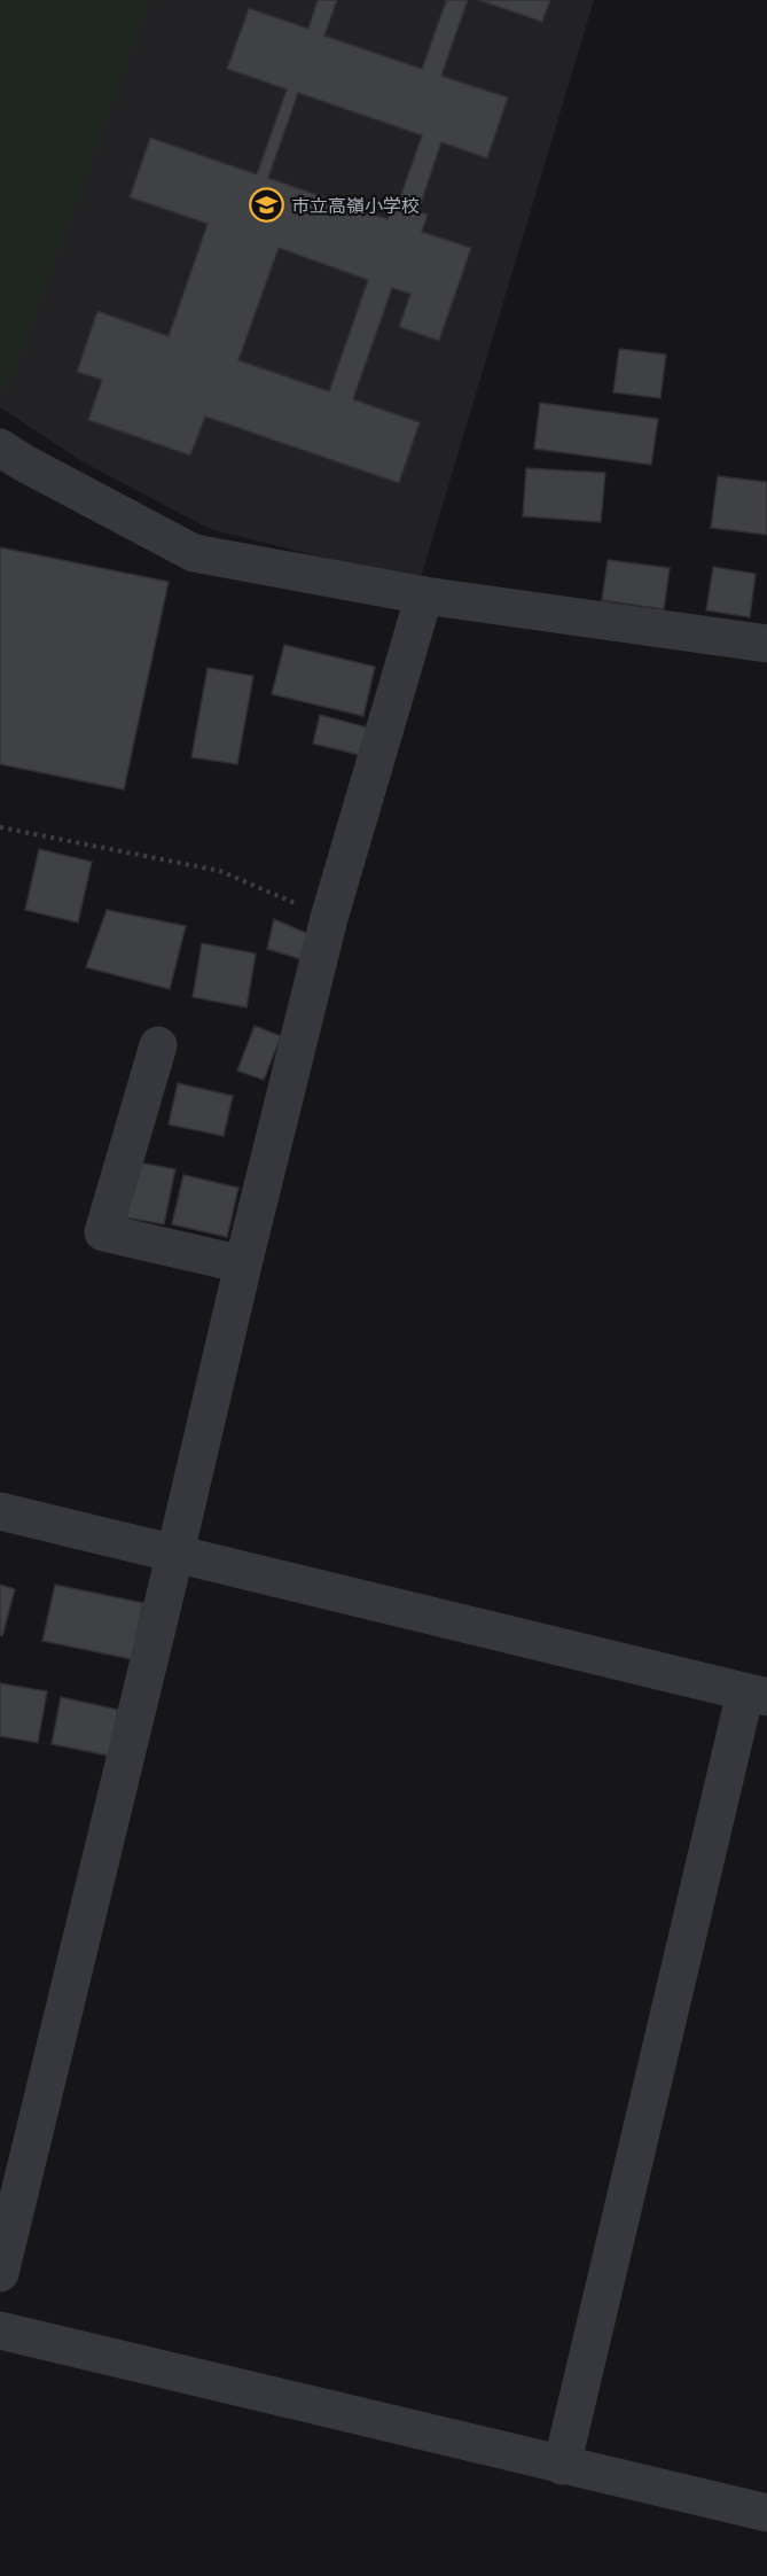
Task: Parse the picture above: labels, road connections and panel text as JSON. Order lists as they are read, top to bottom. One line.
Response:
{"places":{"school or university":["市立高嶺小学校"]}}
